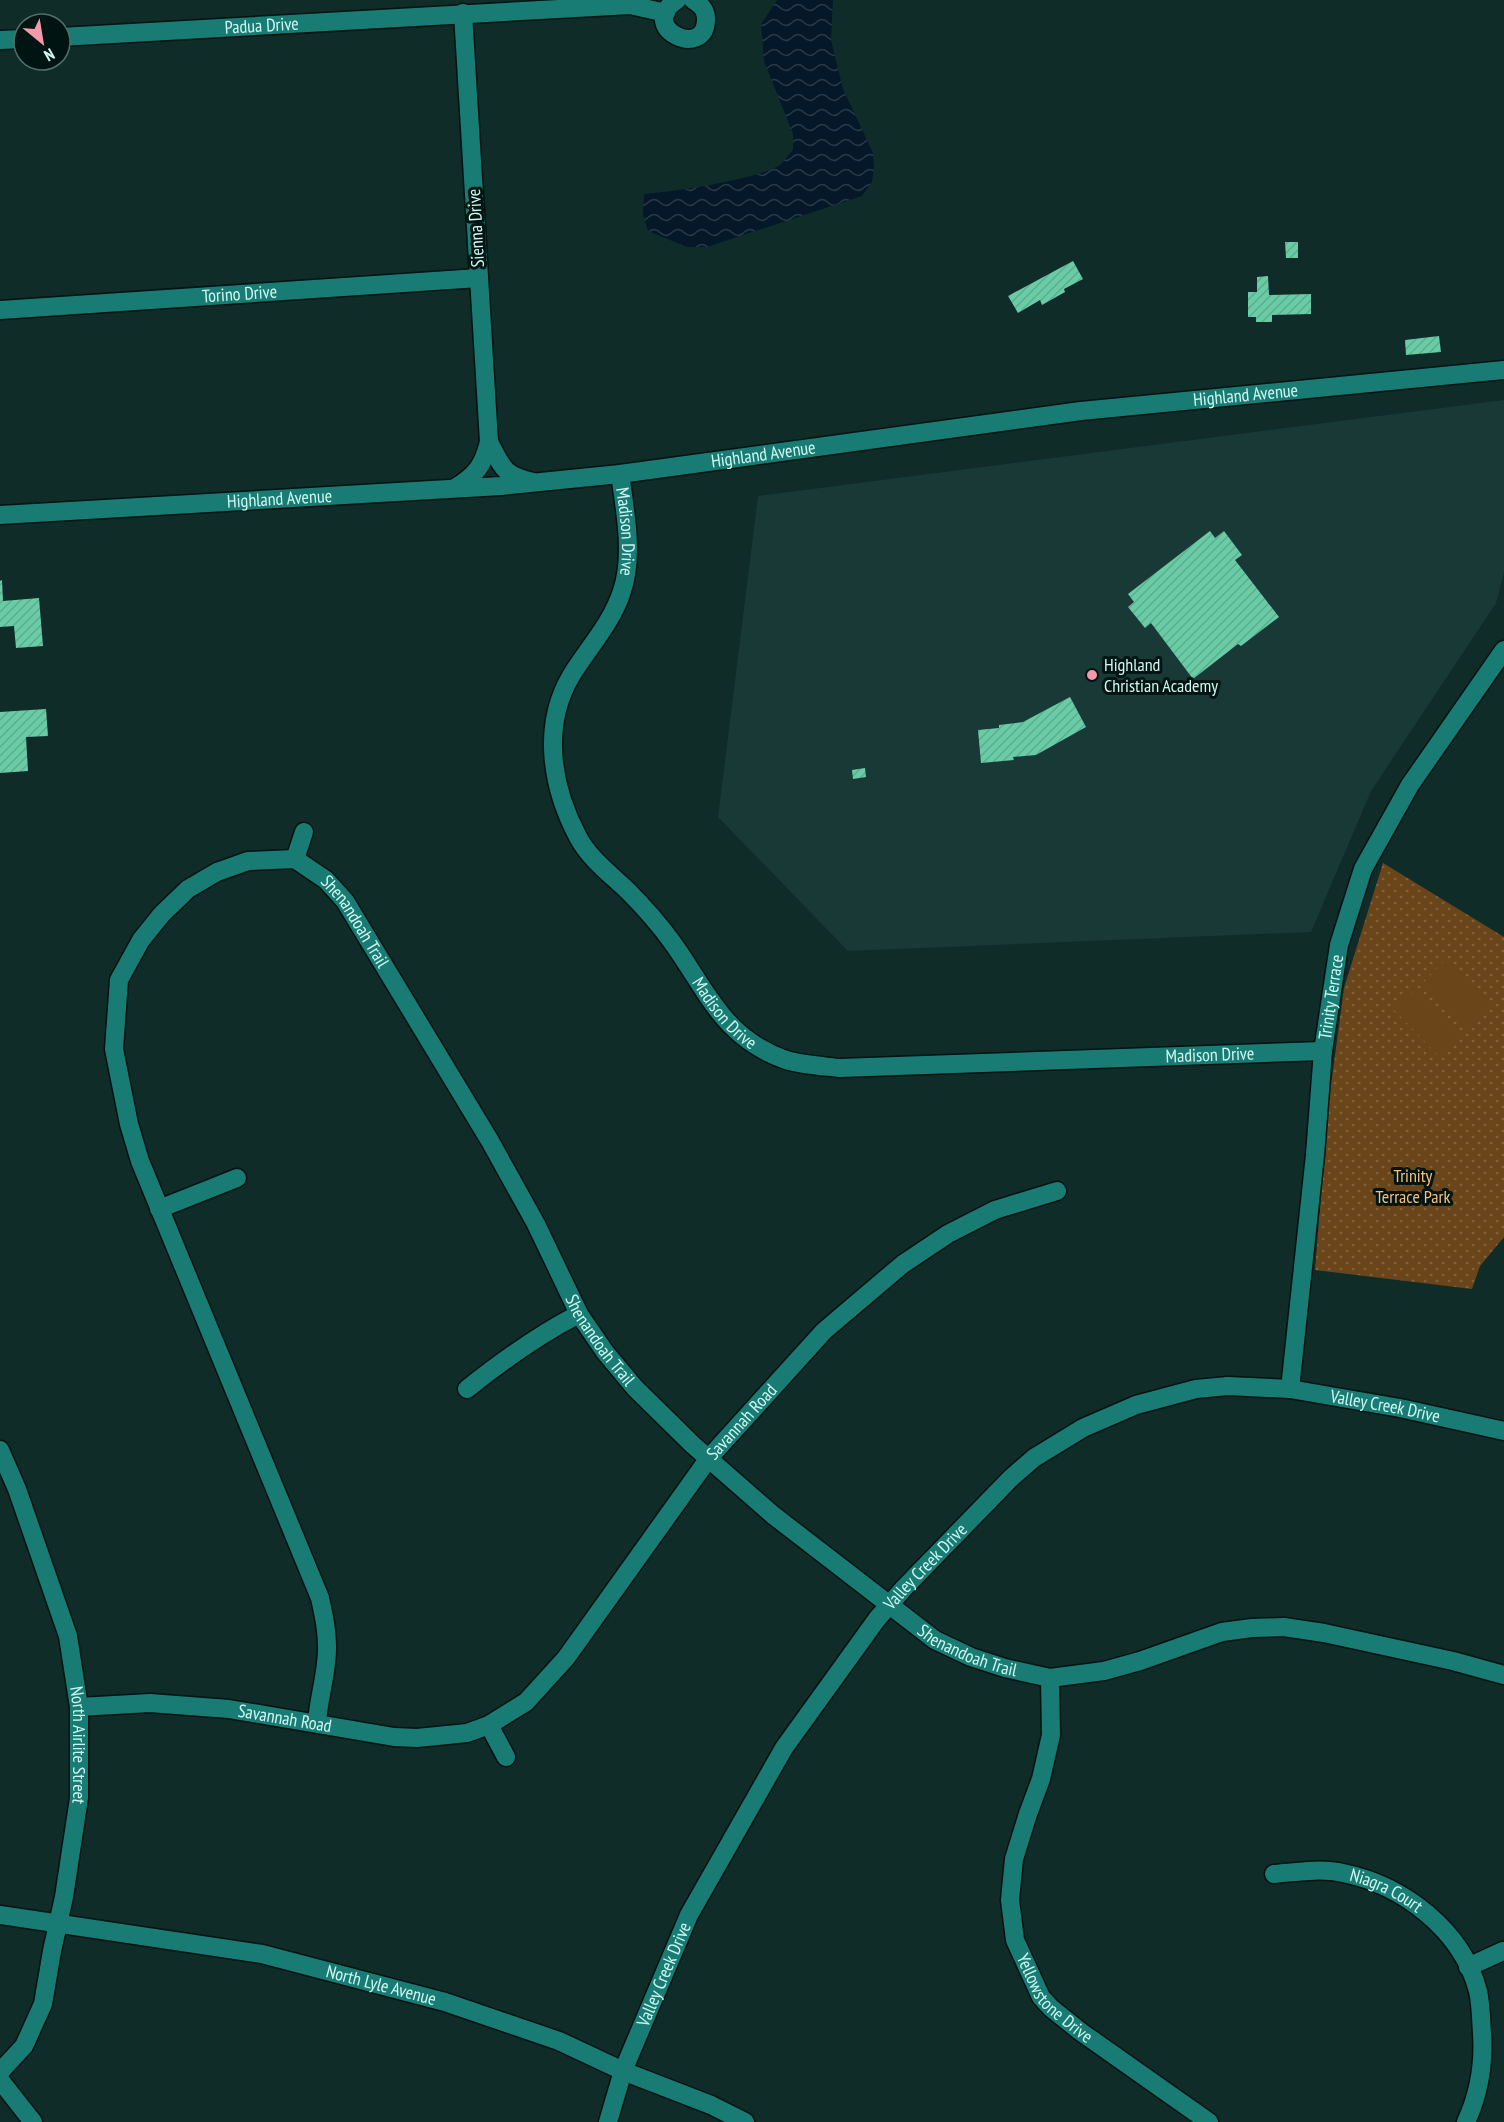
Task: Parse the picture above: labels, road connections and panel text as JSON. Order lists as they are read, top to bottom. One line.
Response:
{"streets":{"street":["Padua Drive","Sienna Drive","Torino Drive","Highland Avenue","Madison Drive","Shenandoah Trail","Trinity Terrace","Valley Creek Drive","Savannah Road","North Airlite Street","Niagra Court","North Lyle Avenue","Yellowstone Drive"]},"crossings":[["Padua Drive","Sienna Drive"],["Sienna Drive","Torino Drive"],["Highland Avenue","Madison Drive"],["Madison Drive","Trinity Terrace"],["Shenandoah Trail","Valley Creek Drive"],["Shenandoah Trail","Savannah Road"],["Shenandoah Trail","Yellowstone Drive"],["Trinity Terrace","Valley Creek Drive"],["Valley Creek Drive","North Lyle Avenue"],["Savannah Road","North Airlite Street"],["North Airlite Street","North Lyle Avenue"]],"parks":["Trinity Terrace Park"],"places":["Highland Christian Academy"],"north":"bottom right"}
